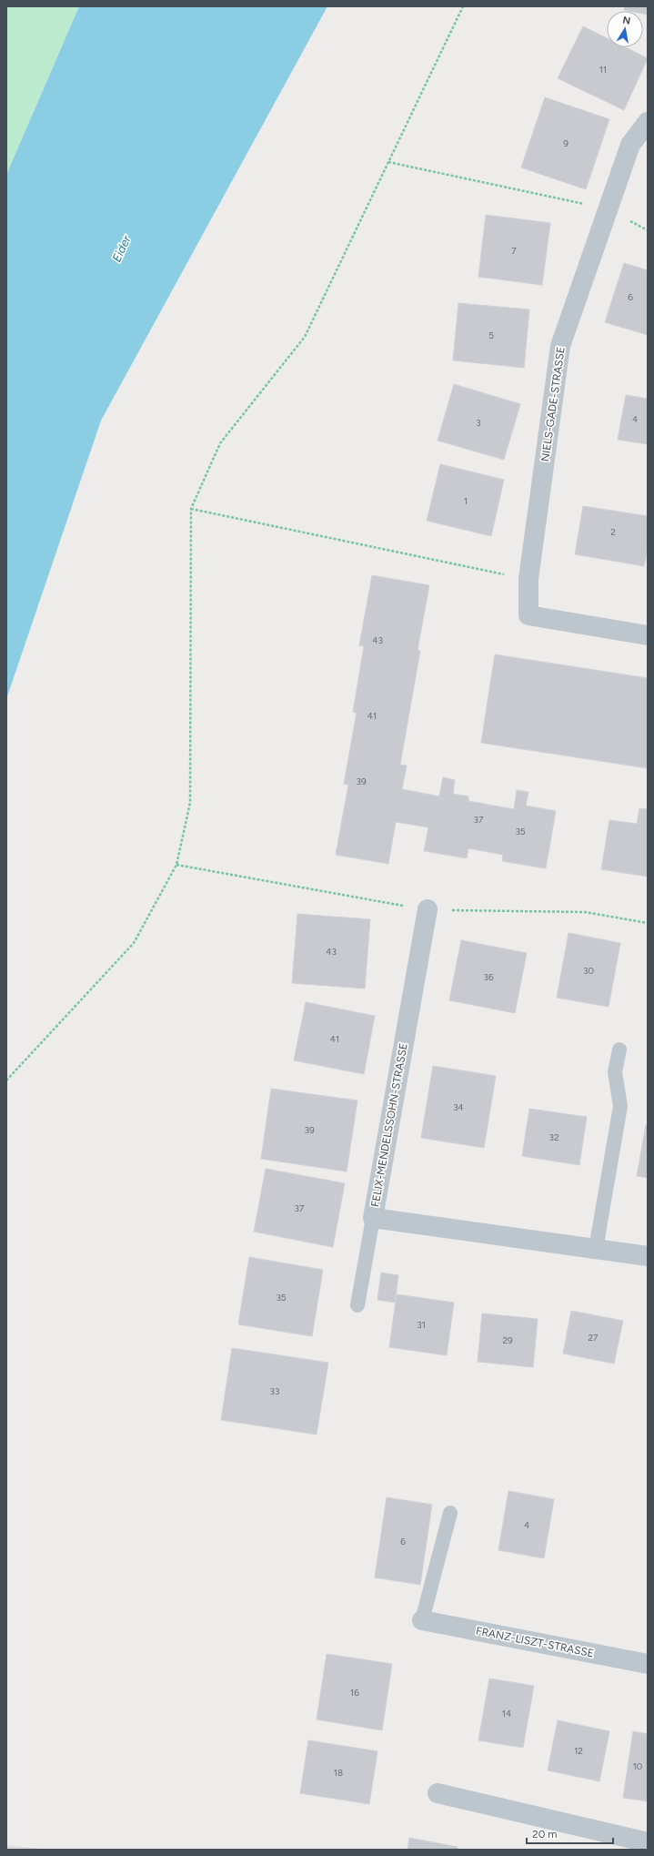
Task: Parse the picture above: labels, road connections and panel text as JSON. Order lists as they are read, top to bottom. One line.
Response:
{"streets":{"street":["NIELS-GADE-STRASSE","FELIX-MENDELSSOHN-STRASSE","FRANZ-LISZT-STRASSE"]},"water":["Eider"],"house_numbers":["11","9","7","6","5","4","3","1","2","43","41","39","37","35","43","30","36","41","34","39","32","37","35","31","27","29","33","4","6","16","14","12","10","18"],"scale_bar":"20 m","north":"top"}
